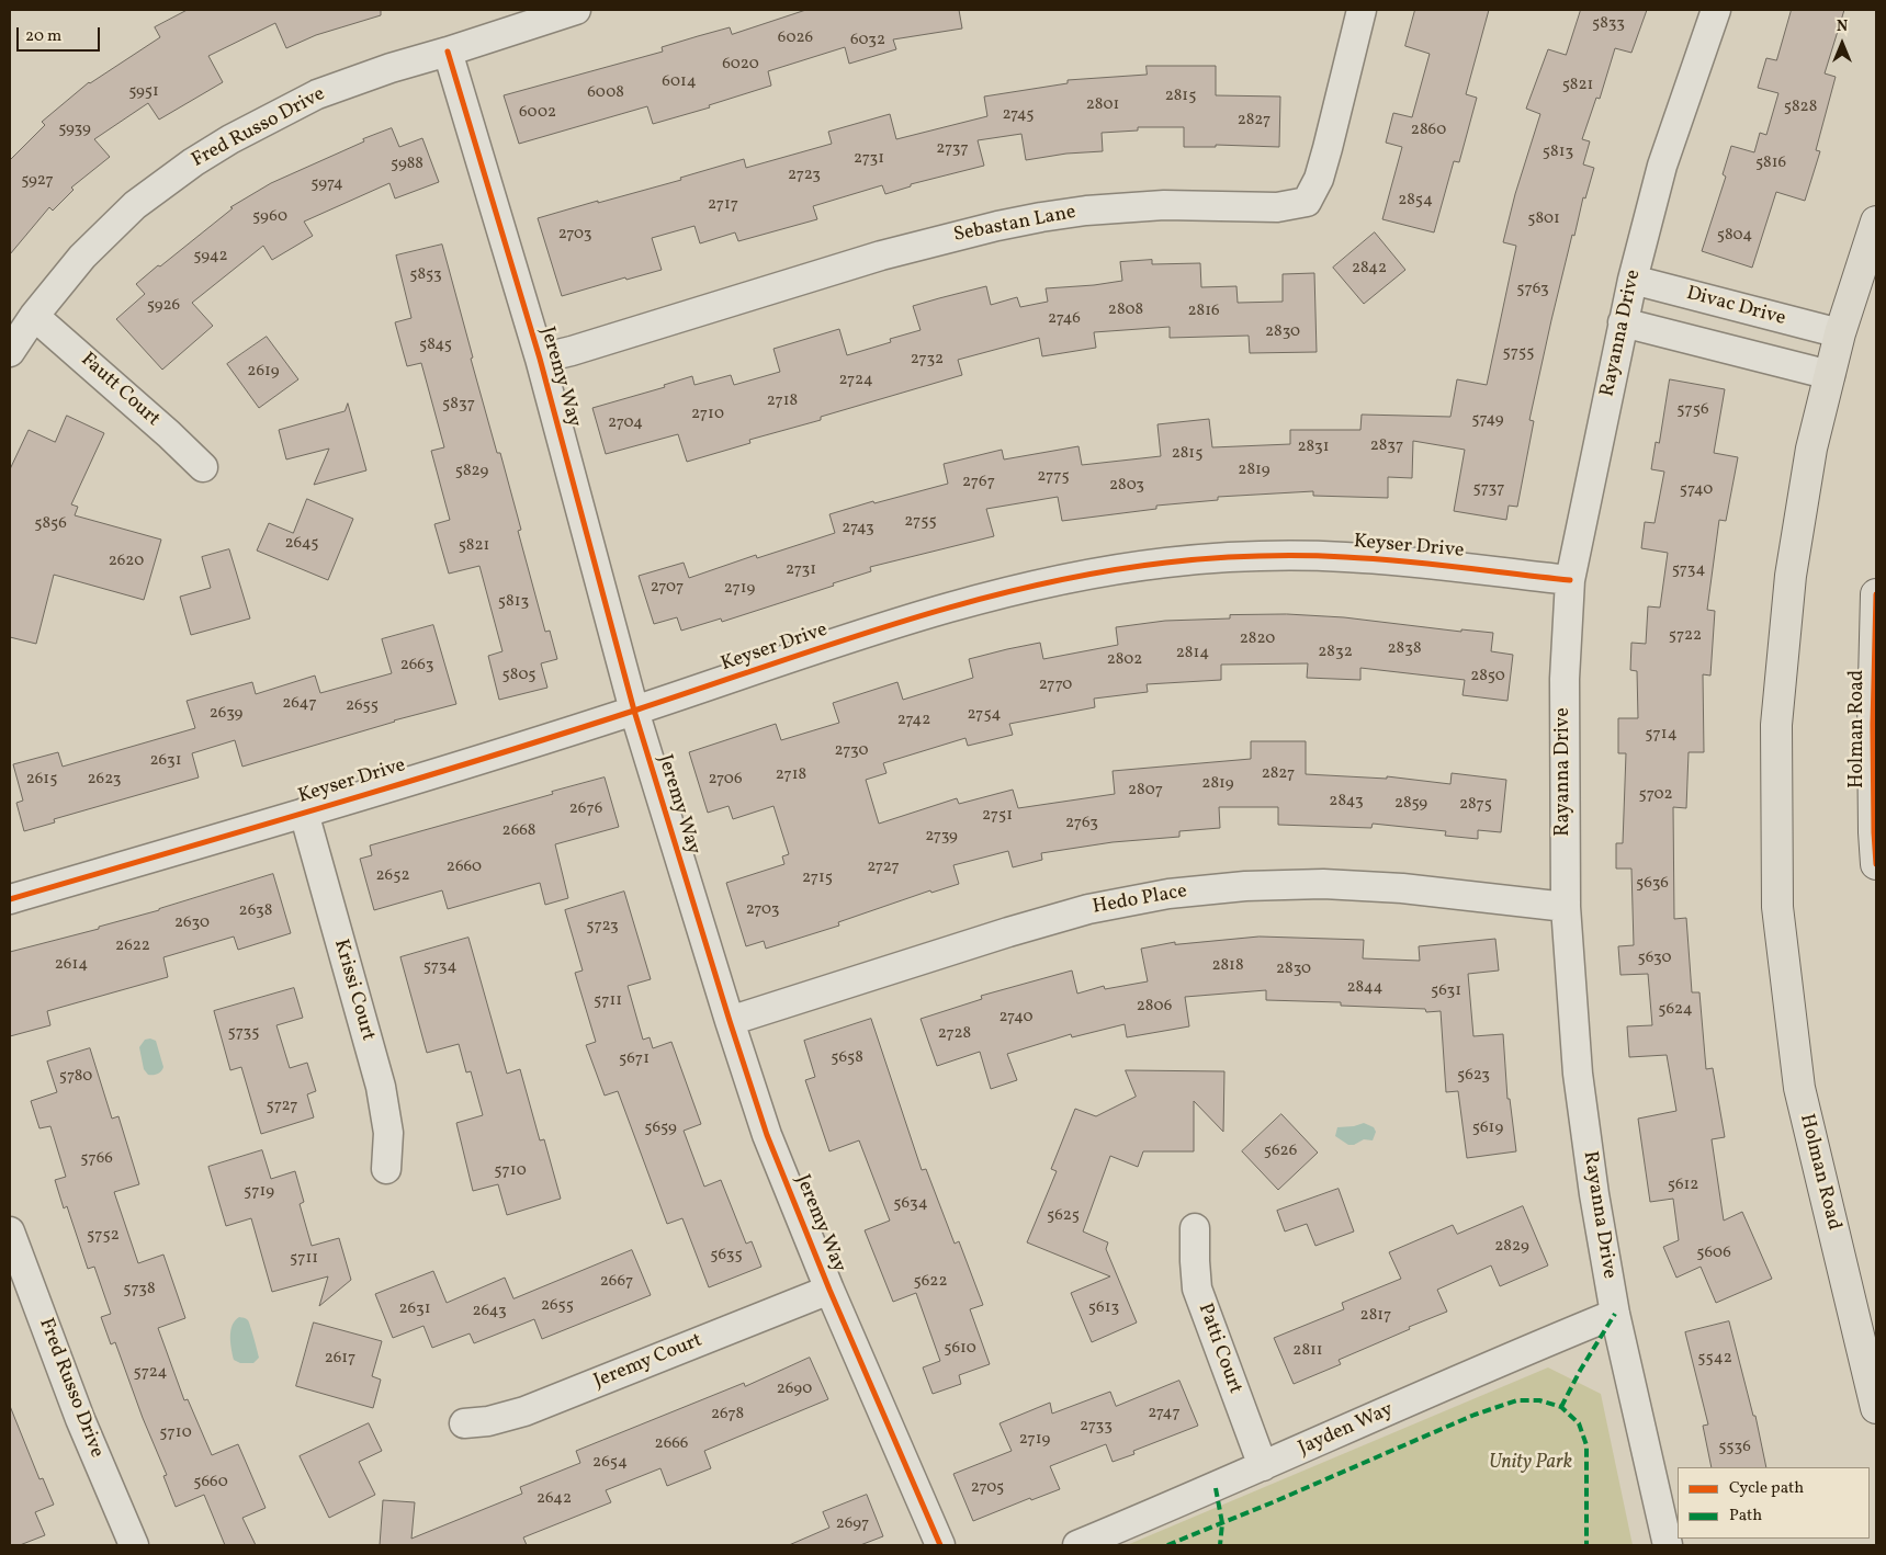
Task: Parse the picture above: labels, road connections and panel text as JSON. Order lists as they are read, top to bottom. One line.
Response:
{"streets":{"main road":["Holman Road"],"street":["Fred Russo Drive","Sebastan Lane","Divac Drive","Rayanna Drive","Jeremy Way","Fautt Court","Keyser Drive","Hedo Place","Krissi Court","Patti Court","Jeremy Court","Jayden Way"]},"crossings":[["Fred Russo Drive","Jeremy Way"],["Fred Russo Drive","Fautt Court"],["Sebastan Lane","Jeremy Way"],["Divac Drive","Rayanna Drive"],["Divac Drive","Holman Road"],["Rayanna Drive","Keyser Drive"],["Rayanna Drive","Hedo Place"],["Rayanna Drive","Jayden Way"],["Jeremy Way","Keyser Drive"],["Jeremy Way","Hedo Place"],["Jeremy Way","Jeremy Court"],["Keyser Drive","Krissi Court"],["Patti Court","Jayden Way"]],"parks":["Unity Park"],"house_numbers":["5833","6026","6032","6020","6014","5821","5951","6008","2815","2801","5828","6002","2745","2827","5939","2860","2737","5813","2731","5816","5988","2723","5927","5974","2854","2717","5960","5801","2703","5804","5942","2842","5853","5763","5926","2808","2816","2746","2830","5845","5755","2732","2619","2724","2718","5837","5756","2710","5749","2704","2837","2831","2815","2819","5829","2775","2767","2803","5737","5740","2755","5856","2743","2645","5821","2620","2731","5734","2707","2719","5813","5722","2820","2838","2832","2814","2802","2663","5805","2850","2770","2647","2655","2639","2754","2742","5714","2730","2631","2827","2718","2615","2623","2706","2819","2807","5702","2843","2859","2875","2676","2751","2763","2668","2739","2660","2727","2652","2715","5636","2703","2638","2630","5723","2622","5630","2614","2818","5734","2830","2844","5631","5711","2806","5624","2740","5735","2728","5658","5671","5623","5780","5727","5659","5619","5626","5766","5710","5612","5719","5634","5625","5752","2829","5606","5635","5711","2667","5622","5738","2655","5613","2631","2643","2817","5610","2811","2617","5542","5724","2690","2747","2678","2733","5710","2719","2666","5536","2654","5660","2705","2642","2697"],"legend":["Cycle path","Path"],"scale_bar":"20 m","north":"top"}
